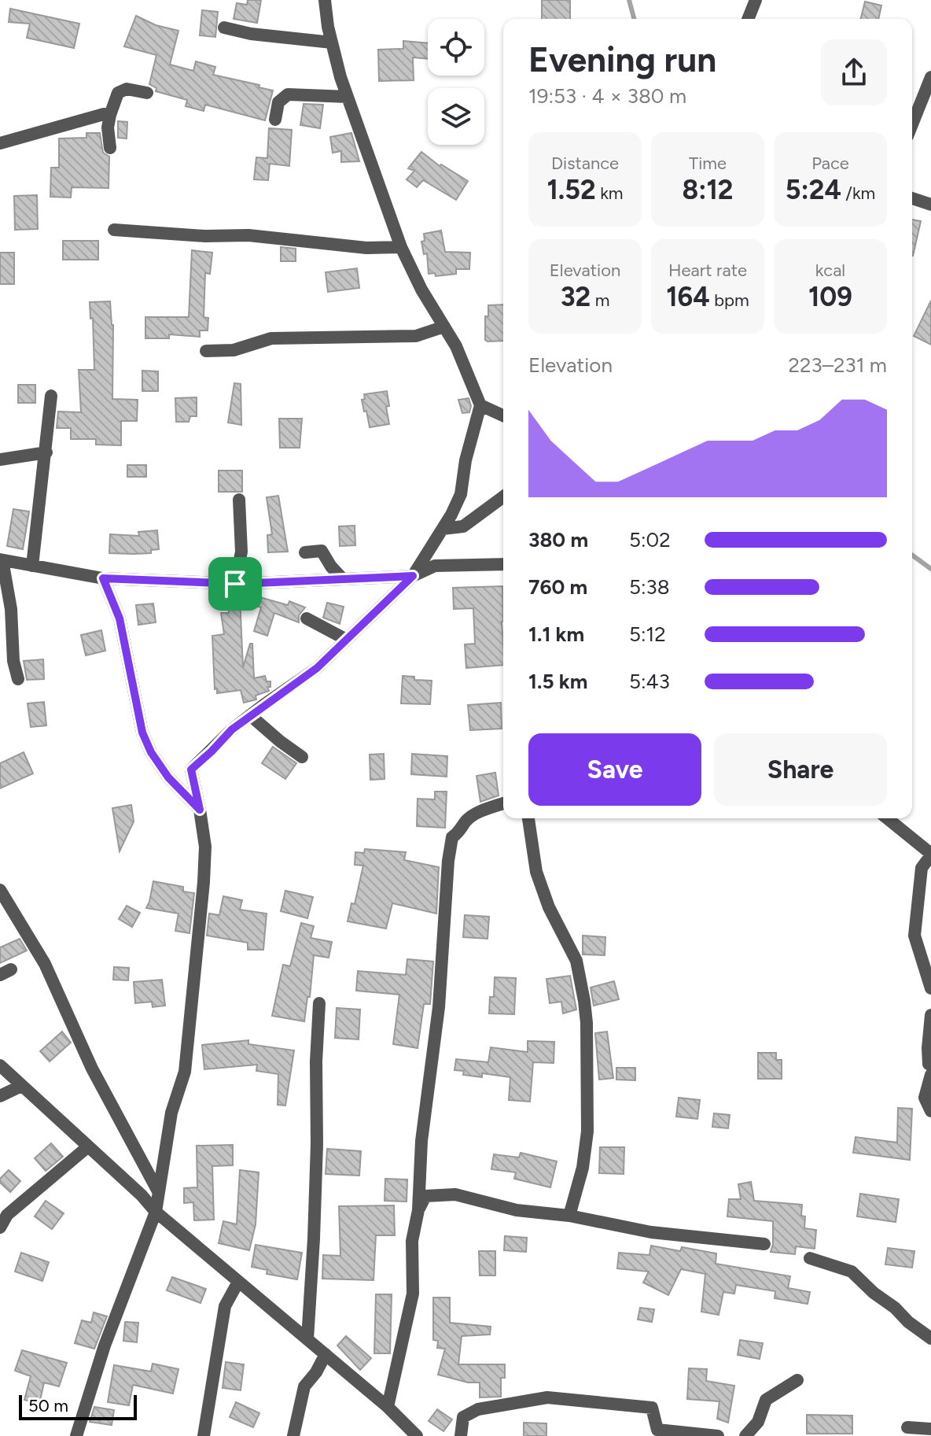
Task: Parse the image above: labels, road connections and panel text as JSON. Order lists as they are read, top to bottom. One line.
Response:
{"scale_bar":"50 m","page":{"heading":["Evening run","19:53 · 4 × 380 m"],"stats":[["Distance","1.52 km"],["Time","8:12"],["Pace","5:24 /km"],["Elevation","32 m"],["Heart rate","164 bpm"],["kcal","109"]],"chart":["Elevation","223–231 m"],"list":[{"name":"380 m","note":"5:02"},{"name":"760 m","note":"5:38"},{"name":"1.1 km","note":"5:12"},{"name":"1.5 km","note":"5:43"}],"buttons":["Save","Share"],"scale":"50 m"}}
